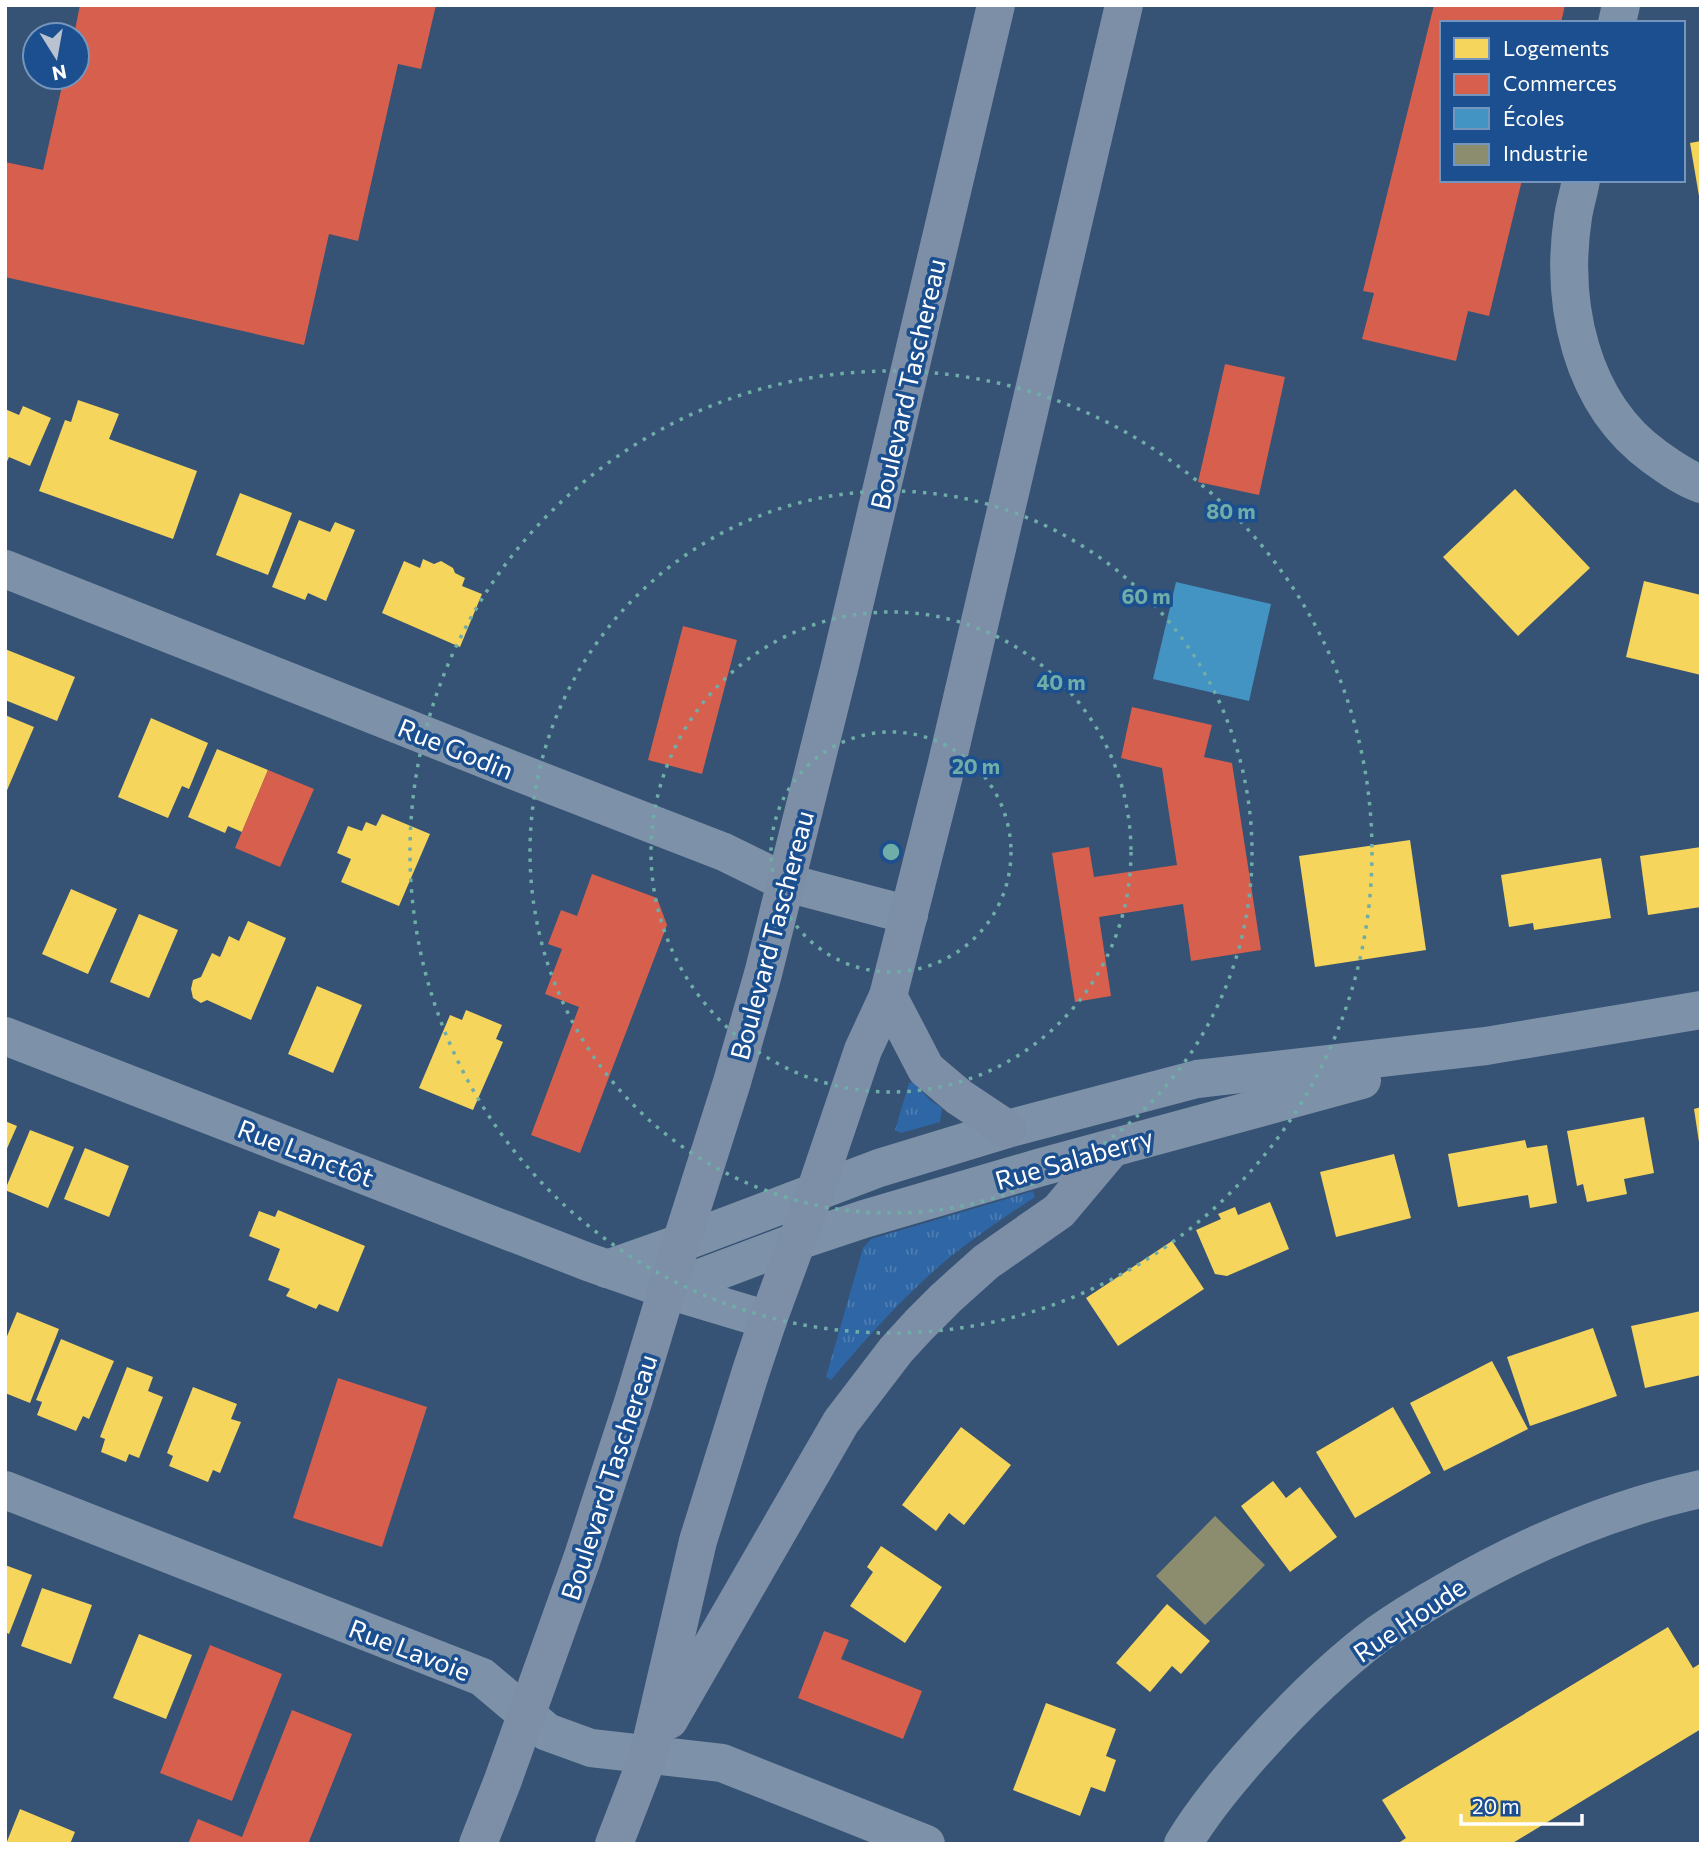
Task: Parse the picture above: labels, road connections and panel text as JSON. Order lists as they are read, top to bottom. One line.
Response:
{"streets":{"main road":["Boulevard Taschereau"],"street":["Rue Godin","Rue Lanctôt","Rue Salaberry","Rue Houde","Rue Lavoie"]},"crossings":[["Boulevard Taschereau","Rue Godin"],["Boulevard Taschereau","Rue Lanctôt"],["Boulevard Taschereau","Rue Salaberry"],["Boulevard Taschereau","Rue Lavoie"],["Rue Lanctôt","Rue Salaberry"]],"legend":["Logements","Commerces","Écoles","Industrie"],"scale_bar":"20 m","north":"bottom","rings":["80 m","60 m","40 m","20 m"]}
